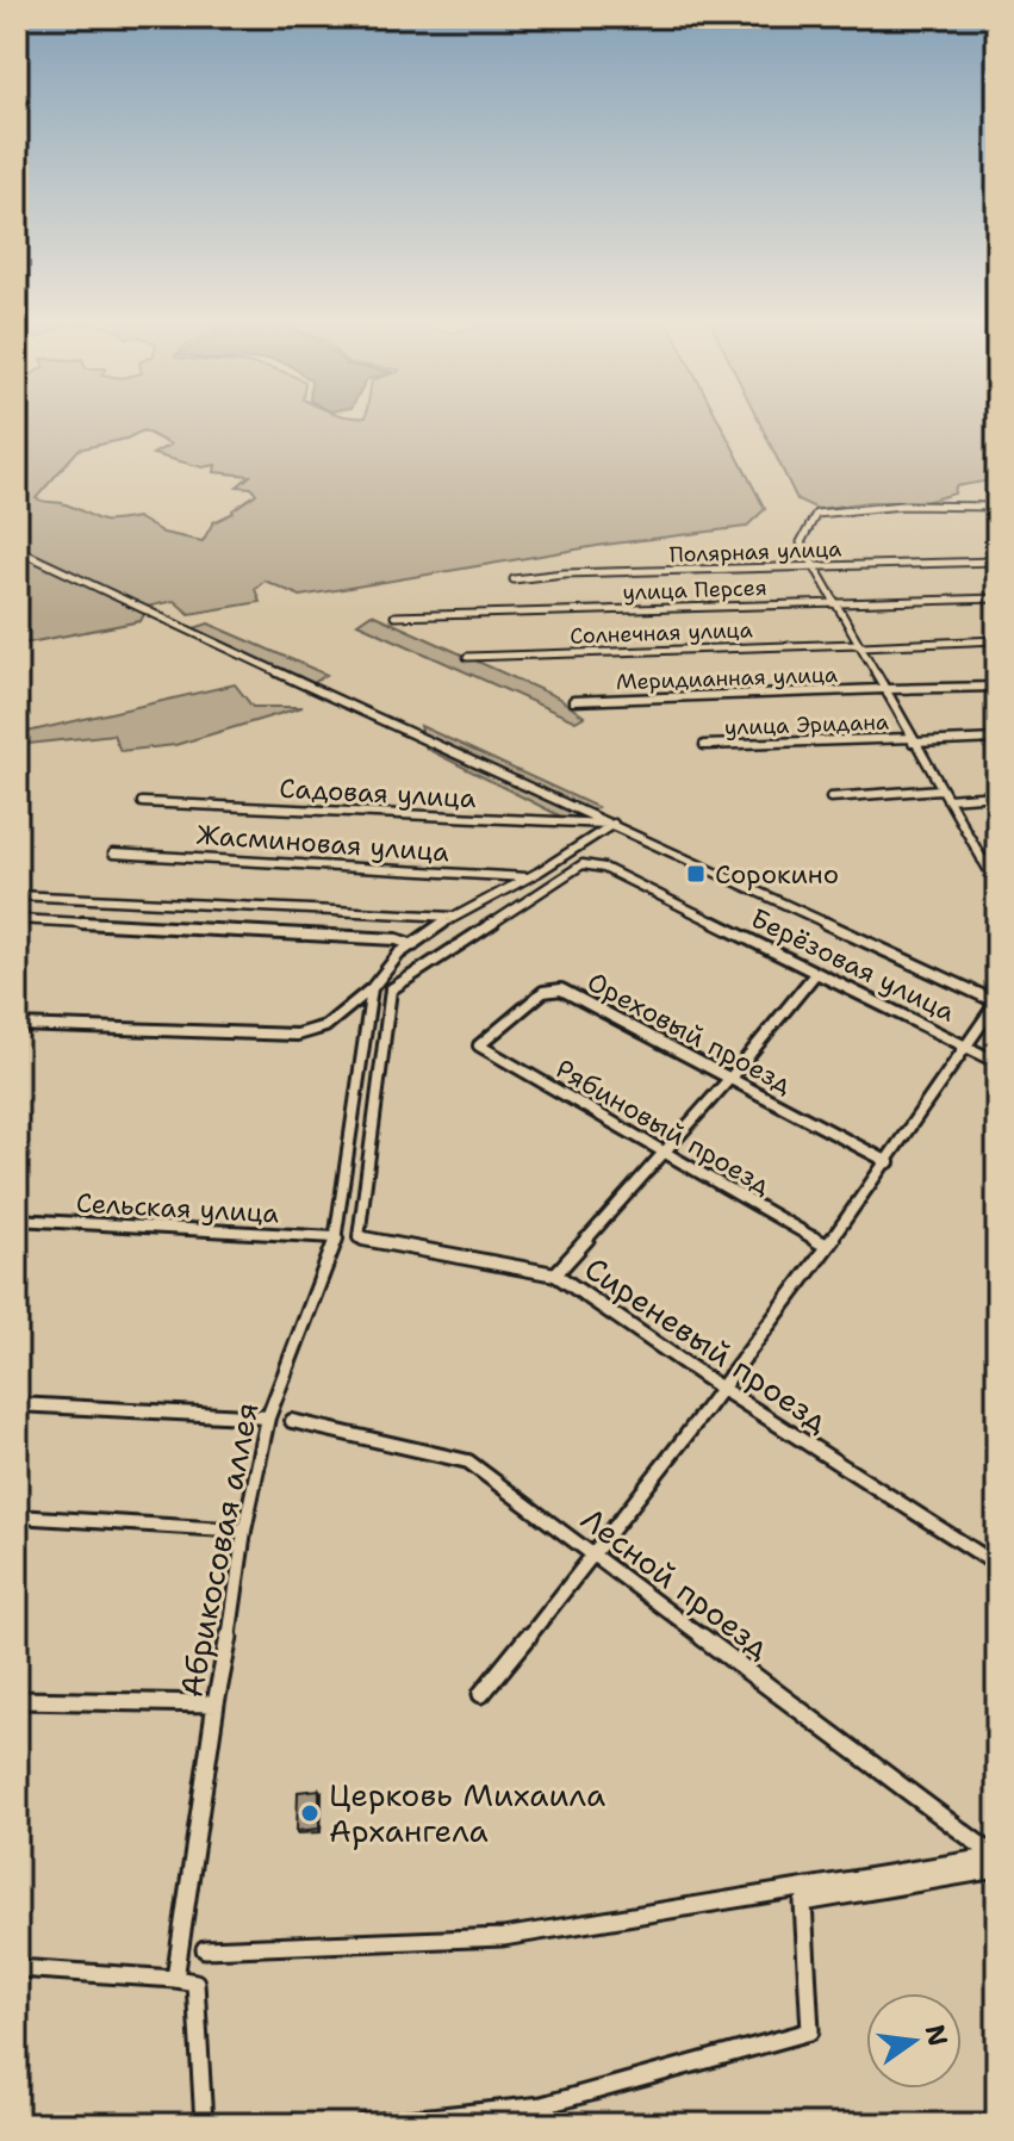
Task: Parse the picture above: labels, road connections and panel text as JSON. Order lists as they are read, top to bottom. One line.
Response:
{"streets":{"street":["Полярная улица","улица Персея","Солнечная улица","Меридианная улица","улица Эридана","Садовая улица","Жасминовая улица","Берёзовая улица","Ореховый проезд","Рябиновый проезд","Сельская улица","Сиреневый проезд","Абрикосовая аллея","Лесной проезд"]},"crossings":[["Берёзовая улица","Ореховый проезд"],["Берёзовая улица","Рябиновый проезд"],["Берёзовая улица","Сиреневый проезд"],["Берёзовая улица","Лесной проезд"],["Ореховый проезд","Рябиновый проезд"],["Сельская улица","Абрикосовая аллея"]],"places":{"transit":["Сорокино"],"other":["Церковь Михаила Архангела"]},"north":"right"}
